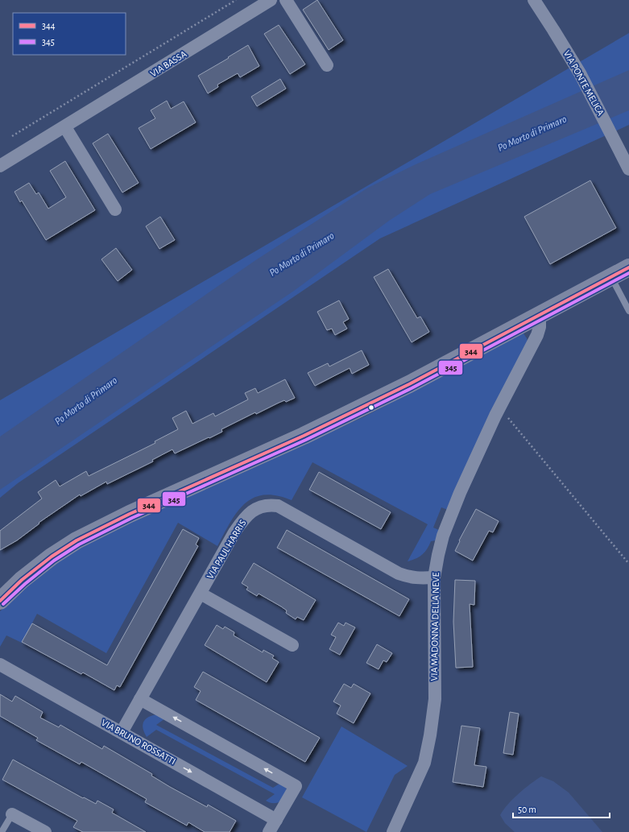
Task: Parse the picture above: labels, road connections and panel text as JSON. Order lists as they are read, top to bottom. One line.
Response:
{"streets":{"street":["VIA BASSA","VIA PONTE MELICA","VIA PAUL HARRIS","VIA MADONNA DELLA NEVE","VIA BRUNO ROSSATTI"]},"crossings":[["VIA PAUL HARRIS","VIA MADONNA DELLA NEVE"],["VIA PAUL HARRIS","VIA BRUNO ROSSATTI"]],"one_way":["VIA BRUNO ROSSATTI"],"water":["Po Morto di Primaro"],"lines":["transit line 344","transit line 345"],"legend":["344","345"],"scale_bar":"50 m"}
